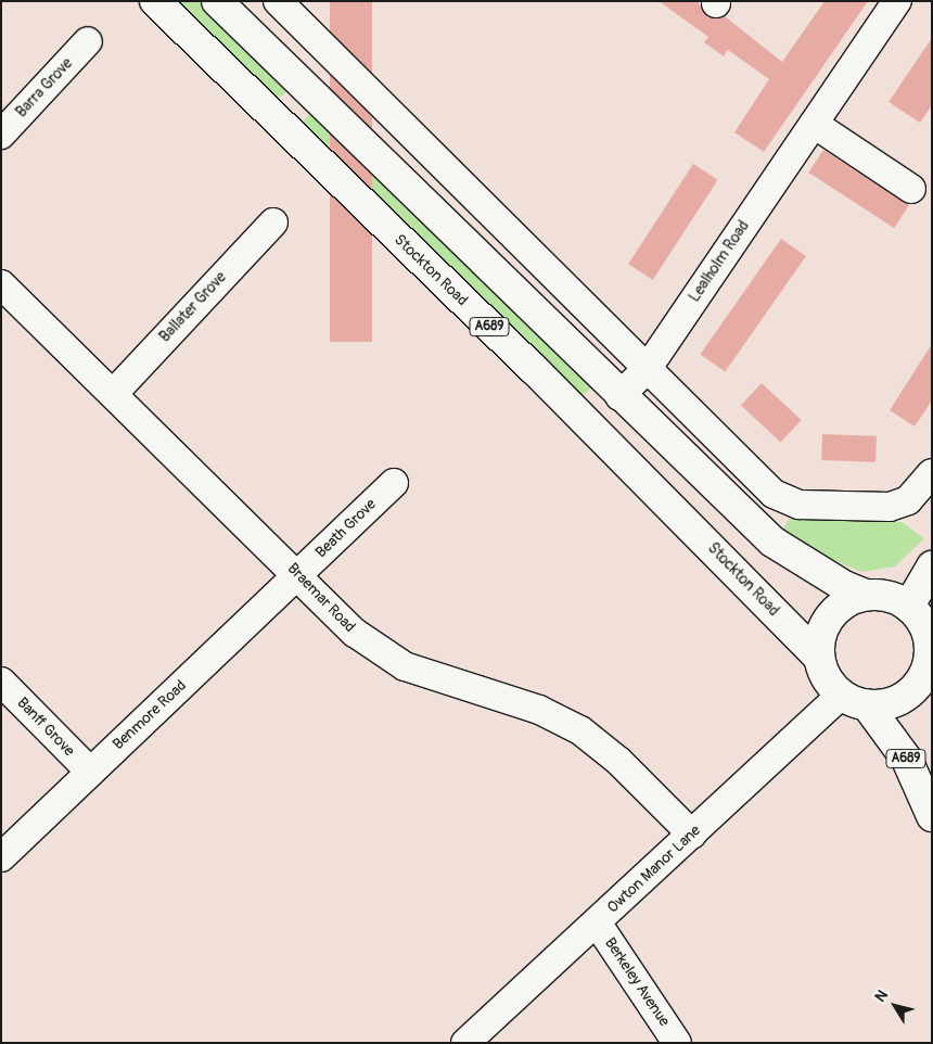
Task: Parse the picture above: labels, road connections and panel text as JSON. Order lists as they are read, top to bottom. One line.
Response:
{"streets":{"main road":["Stockton Road","A689"],"street":["Barra Grove","Lealholm Road","Ballater Grove","Beath Grove","Braemar Road","Benmore Road","Banff Grove","Owton Manor Lane","Berkeley Avenue"]},"crossings":[["Lealholm Road","A689"],["Stockton Road","A689"],["Stockton Road","Owton Manor Lane"],["Ballater Grove","Braemar Road"],["A689","Owton Manor Lane"],["Beath Grove","Braemar Road"],["Beath Grove","Benmore Road"],["Braemar Road","Benmore Road"],["Braemar Road","Owton Manor Lane"],["Benmore Road","Banff Grove"],["Owton Manor Lane","Berkeley Avenue"]],"north":"top left"}
